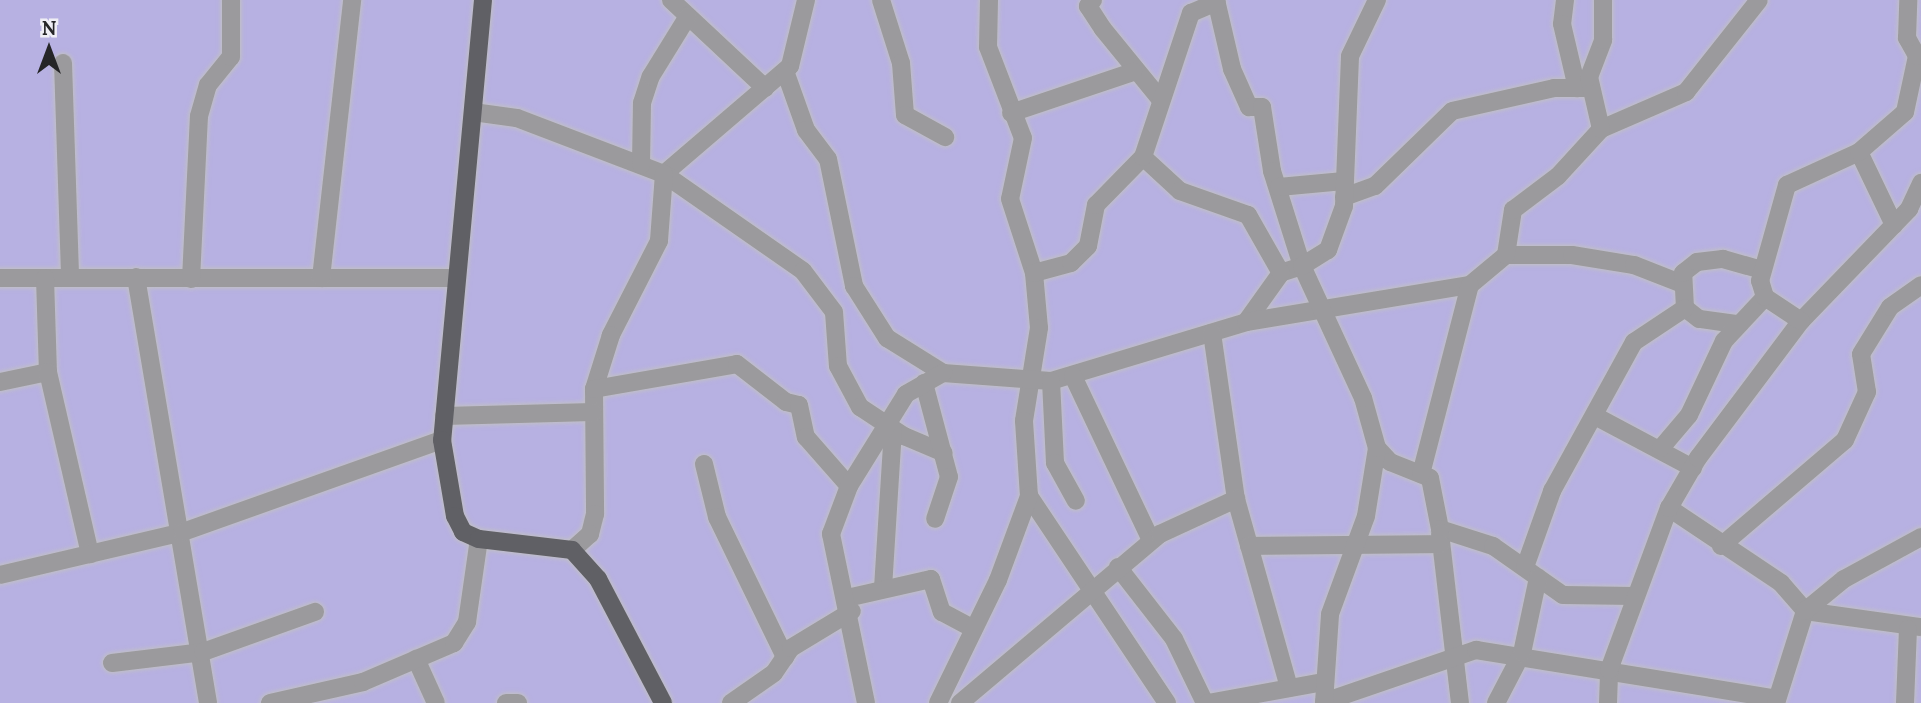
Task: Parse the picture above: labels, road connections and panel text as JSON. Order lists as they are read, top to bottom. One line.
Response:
{"north":"top"}
